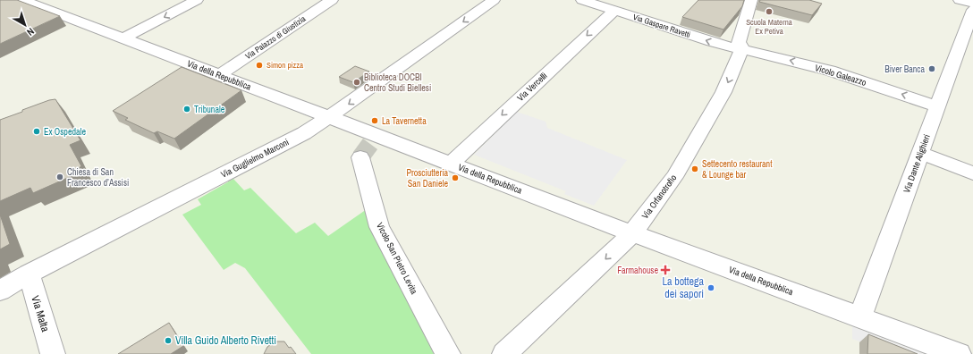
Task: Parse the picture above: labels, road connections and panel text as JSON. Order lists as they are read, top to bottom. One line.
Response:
{"streets":{"street":["Via Gaspare Ravetti","Via Palazzo di Giustizia","Via della Repubblica","Vicolo Galeazzo","Via Vercelli","Via Guglielmo Marconi","Via Dante Alighieri","Via Orfanotrofio","Vicolo San Pietro Levita","Via Malta"]},"crossings":[["Via Gaspare Ravetti","Vicolo Galeazzo"],["Via Gaspare Ravetti","Via Vercelli"],["Via Gaspare Ravetti","Via Orfanotrofio"],["Via Palazzo di Giustizia","Via della Repubblica"],["Via della Repubblica","Via Vercelli"],["Via della Repubblica","Via Guglielmo Marconi"],["Via della Repubblica","Via Dante Alighieri"],["Via della Repubblica","Via Orfanotrofio"],["Via della Repubblica","Vicolo San Pietro Levita"],["Vicolo Galeazzo","Via Dante Alighieri"],["Vicolo Galeazzo","Via Orfanotrofio"],["Via Guglielmo Marconi","Via Malta"]],"one_way":["Via Gaspare Ravetti","Vicolo Galeazzo","Via Vercelli","Via Guglielmo Marconi","Via Orfanotrofio"],"places":{"other":["Scuola Materna Ex Petiva","Simon pizza","Biver Banca","Biblioteca DOCBI Centro Studi Biellesi","Tribunale","La Tavernetta","Ex Ospedale","Settecento restaurant & Lounge bar","Chiesa di San Francesco d’Assisi","Prosciutteria San Daniele","La bottega dei sapori","Villa Guido Alberto Rivetti"],"health":["Farmahouse"]},"north":"bottom right"}
